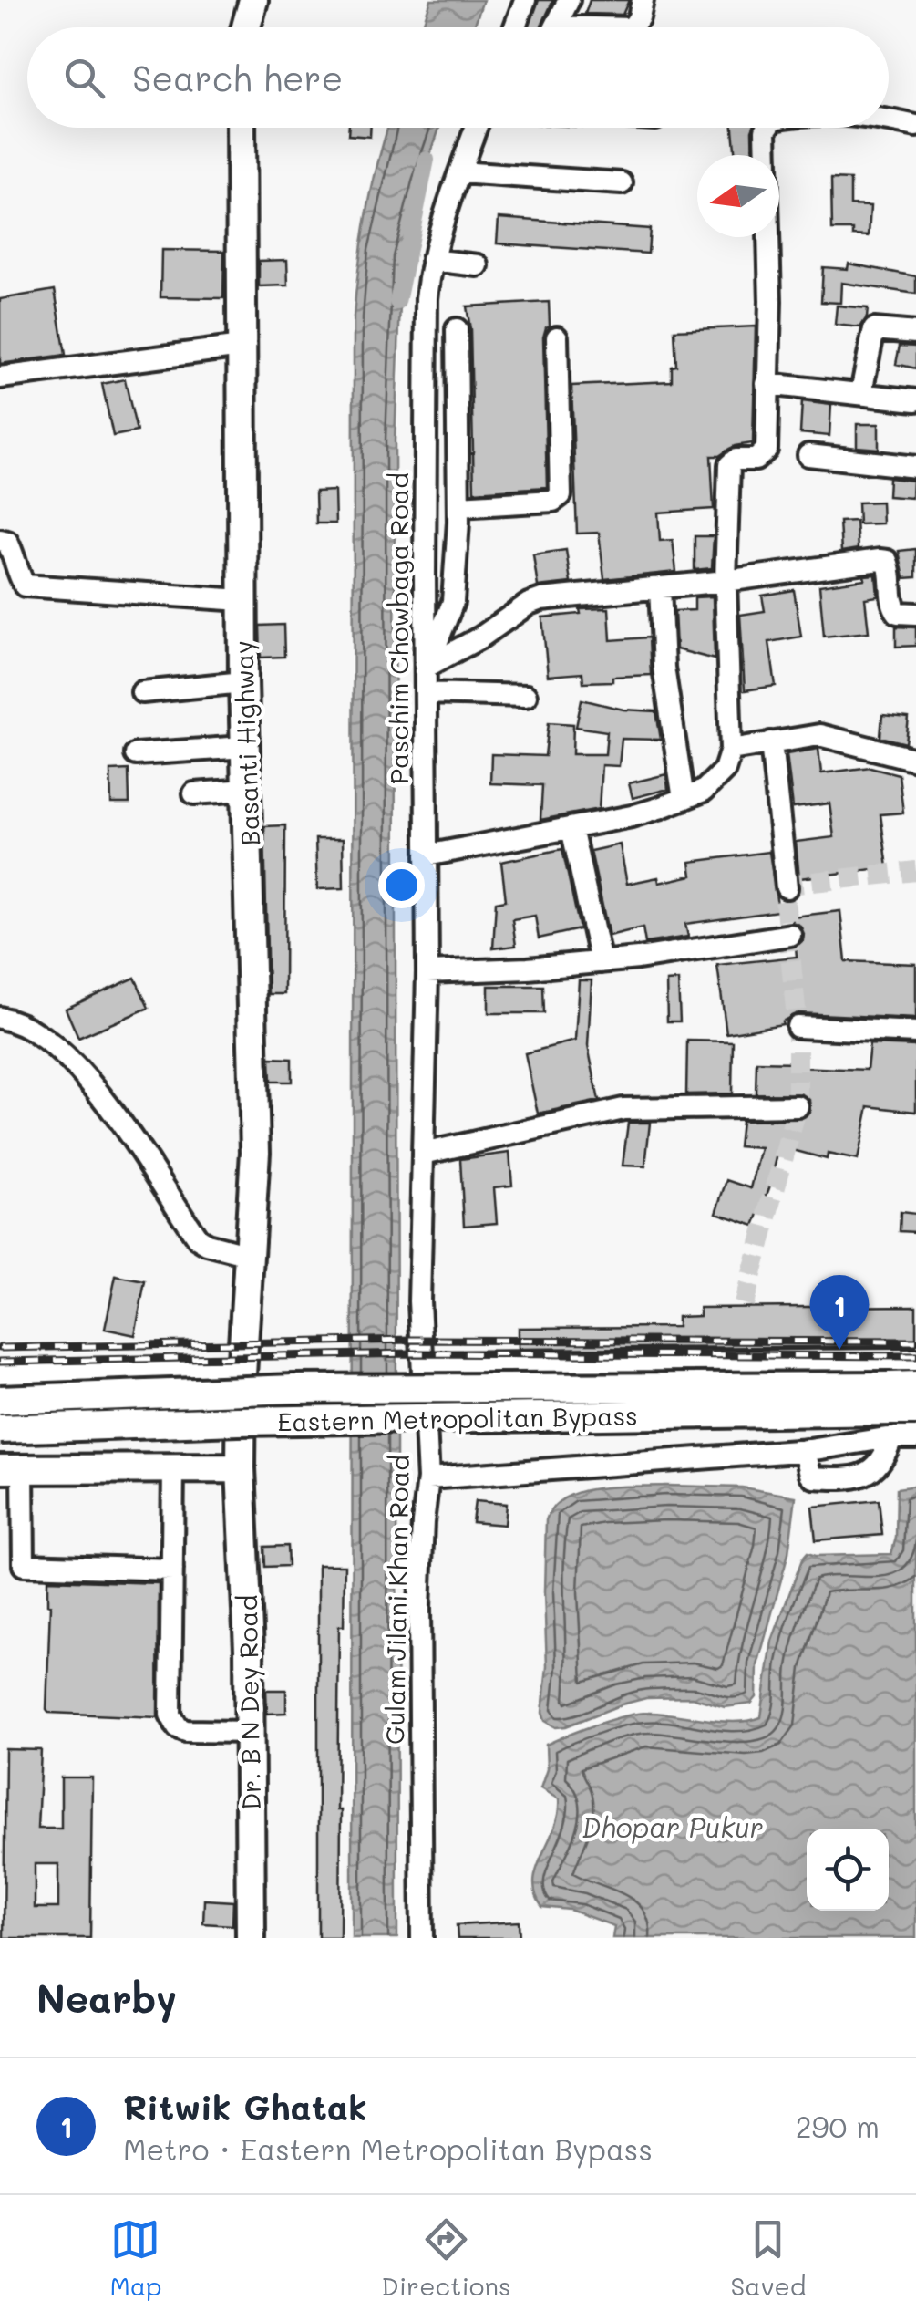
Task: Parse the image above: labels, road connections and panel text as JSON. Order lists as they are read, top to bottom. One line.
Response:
{"streets":{"main road":["Basanti Highway","Eastern Metropolitan Bypass","Dr. B N Dey Road"],"street":["Paschim Chowbaga Road","Gulam Jilani Khan Road"]},"crossings":[["Paschim Chowbaga Road","Gulam Jilani Khan Road"],["Basanti Highway","Dr. B N Dey Road"]],"water":["Dhopar Pukur"],"north":"left","page":{"search":"Search here","pins":"1","heading":"Nearby","list":[{"mark":"1","name":"Ritwik Ghatak","note":"Metro · Eastern Metropolitan Bypass","value":"290 m"}],"nav":["Map","Directions","Saved"]}}
